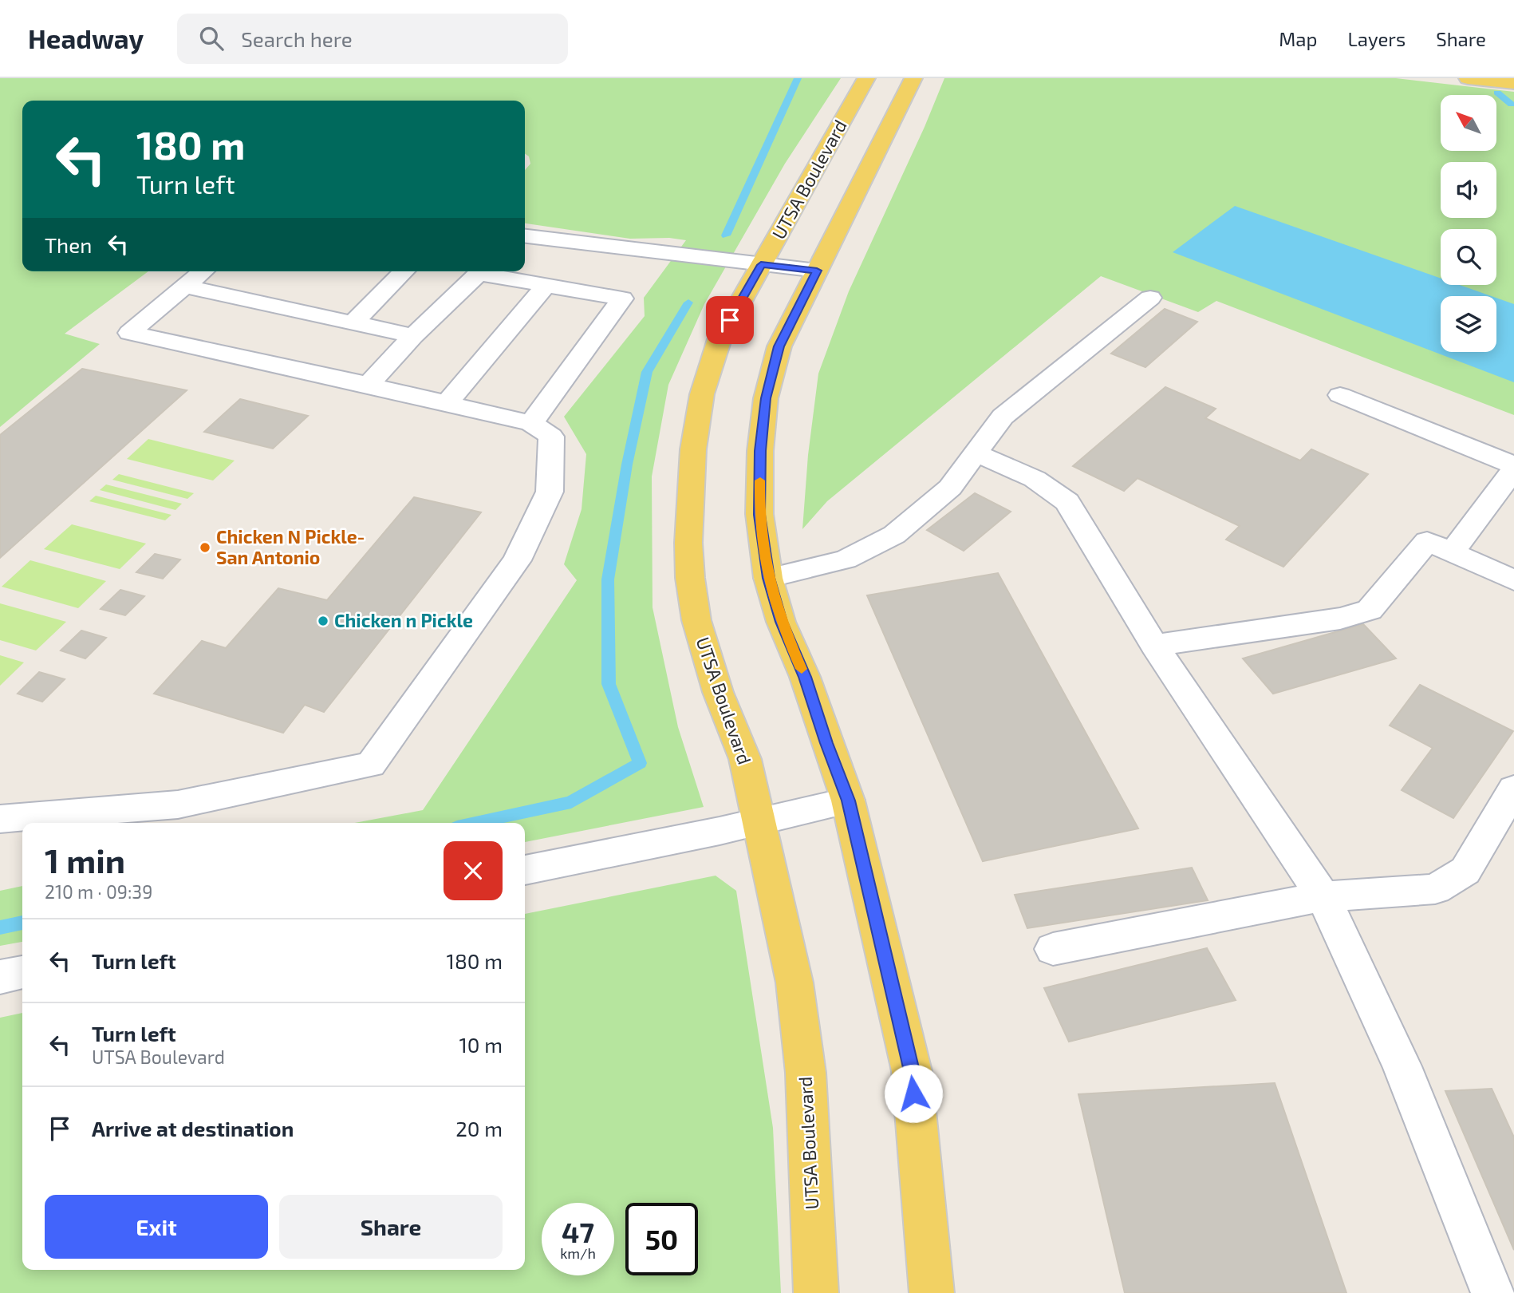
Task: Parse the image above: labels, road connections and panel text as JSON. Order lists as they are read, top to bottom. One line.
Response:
{"streets":{"main road":["UTSA Boulevard"]},"places":["Chicken N Pickle- San Antonio","Chicken n Pickle"],"north":"top left","page":{"header":"Headway","search":"Search here","nav":["Map","Layers","Share"],"turn":["180 m","Turn left"],"then":"Then","heading":["1 min","210 m · 09:39"],"list":[{"name":"Turn left","value":"180 m"},{"name":"Turn left","note":"UTSA Boulevard","value":"10 m"},{"name":"Arrive at destination","value":"20 m"}],"buttons":["Exit","Share"],"speed":"47 km/h","limit":"50"}}
